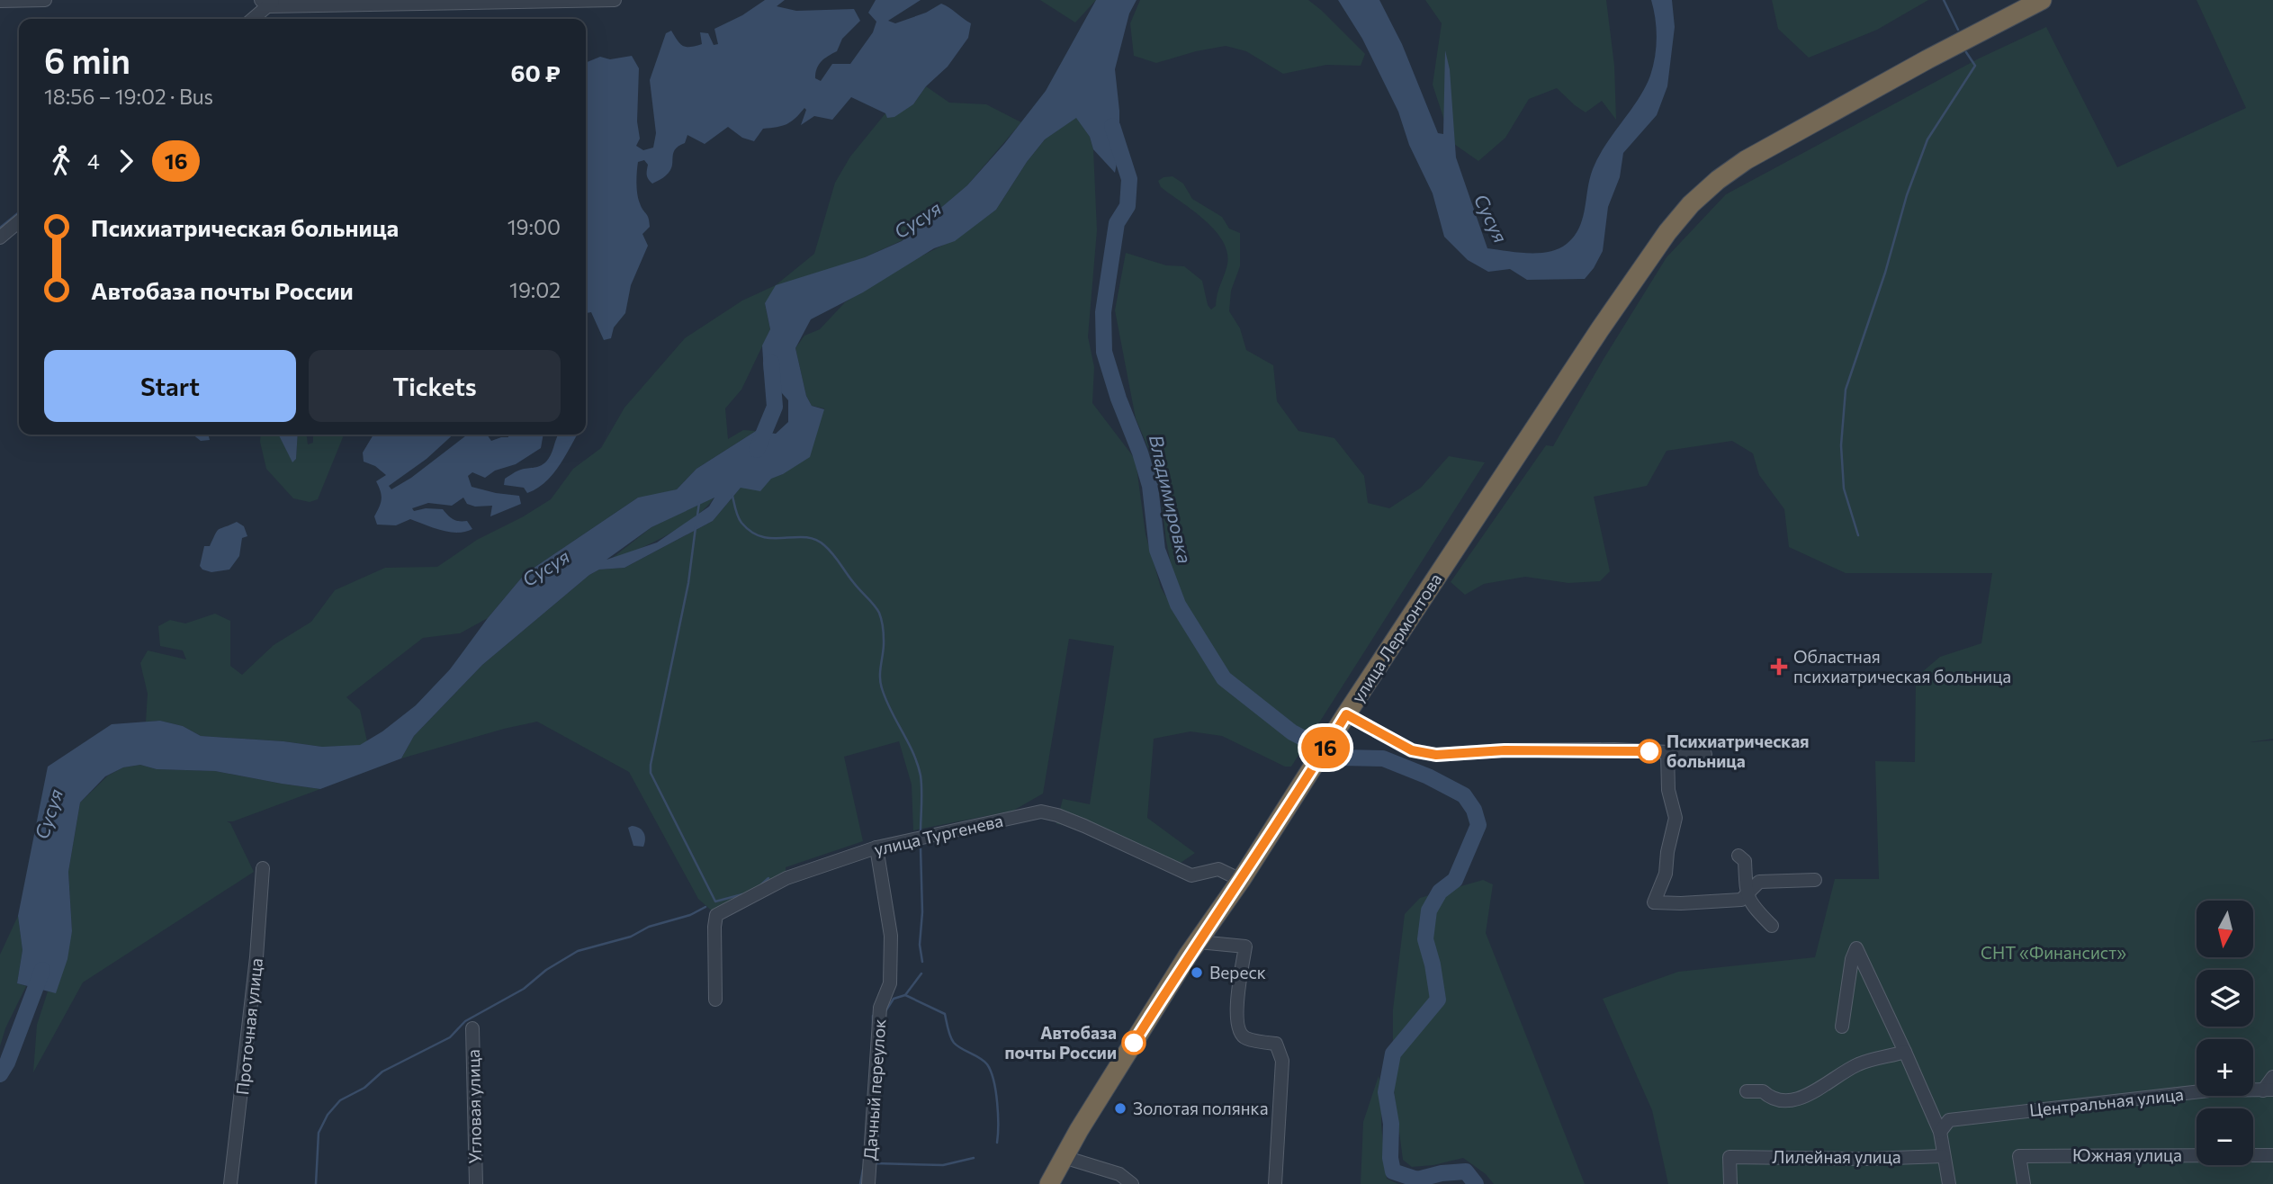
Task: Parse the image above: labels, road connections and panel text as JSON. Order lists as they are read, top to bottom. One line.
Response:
{"streets":{"highway":["улица Лермонтова"],"street":["улица Тургенева","Проточная улица","Дачный переулок","Центральная улица","Угловая улица","Южная улица","Лилейная улица"]},"crossings":[["улица Лермонтова","улица Тургенева"],["улица Тургенева","Дачный переулок"]],"water":["Сусуя","Владимировка"],"parks":["СНТ «Финансист»"],"places":{"health":["Областная психиатрическая больница"],"other":["Психиатрическая больница","Вереск","Автобаза почты России","Золотая полянка"]},"lines":["bus line 16"],"north":"bottom","page":{"on_map":"16","heading":["6 min","18:56 – 19:02 · Bus","60 ₽"],"legs":["4","16"],"list":[{"name":"Психиатрическая больница","value":"19:00"},{"name":"Автобаза почты России","value":"19:02"}],"buttons":["Start","Tickets"],"map_buttons":["+","−"]}}
